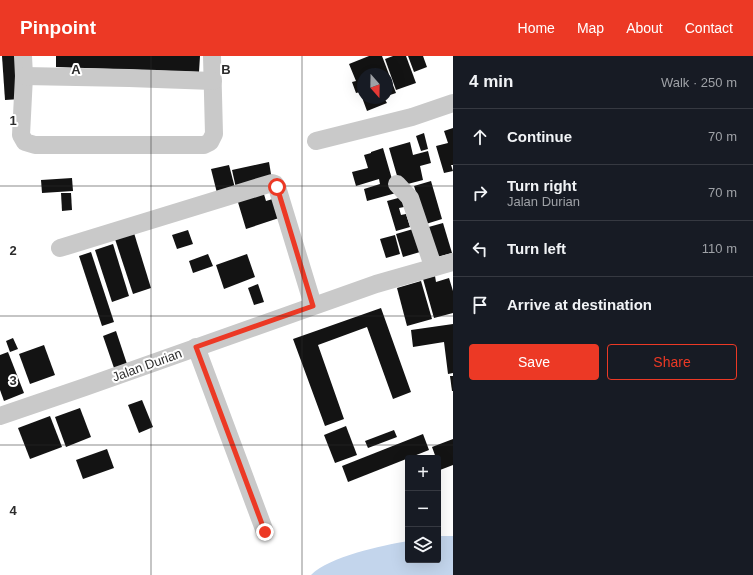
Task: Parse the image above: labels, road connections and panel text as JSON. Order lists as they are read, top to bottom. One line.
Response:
{"streets":{"street":["Jalan Durian"]},"north":"bottom","page":{"header":"Pinpoint","nav":["Home","Map","About","Contact"],"heading":["4 min","Walk · 250 m"],"list":[["Continue","70 m"],["Turn right","Jalan Durian","70 m"],["Turn left","110 m"],"Arrive at destination"],"buttons":["Save","Share"],"map_buttons":["+","−"]},"grid":{"columns":["A","B"],"rows":["1","2","3","4"]}}
